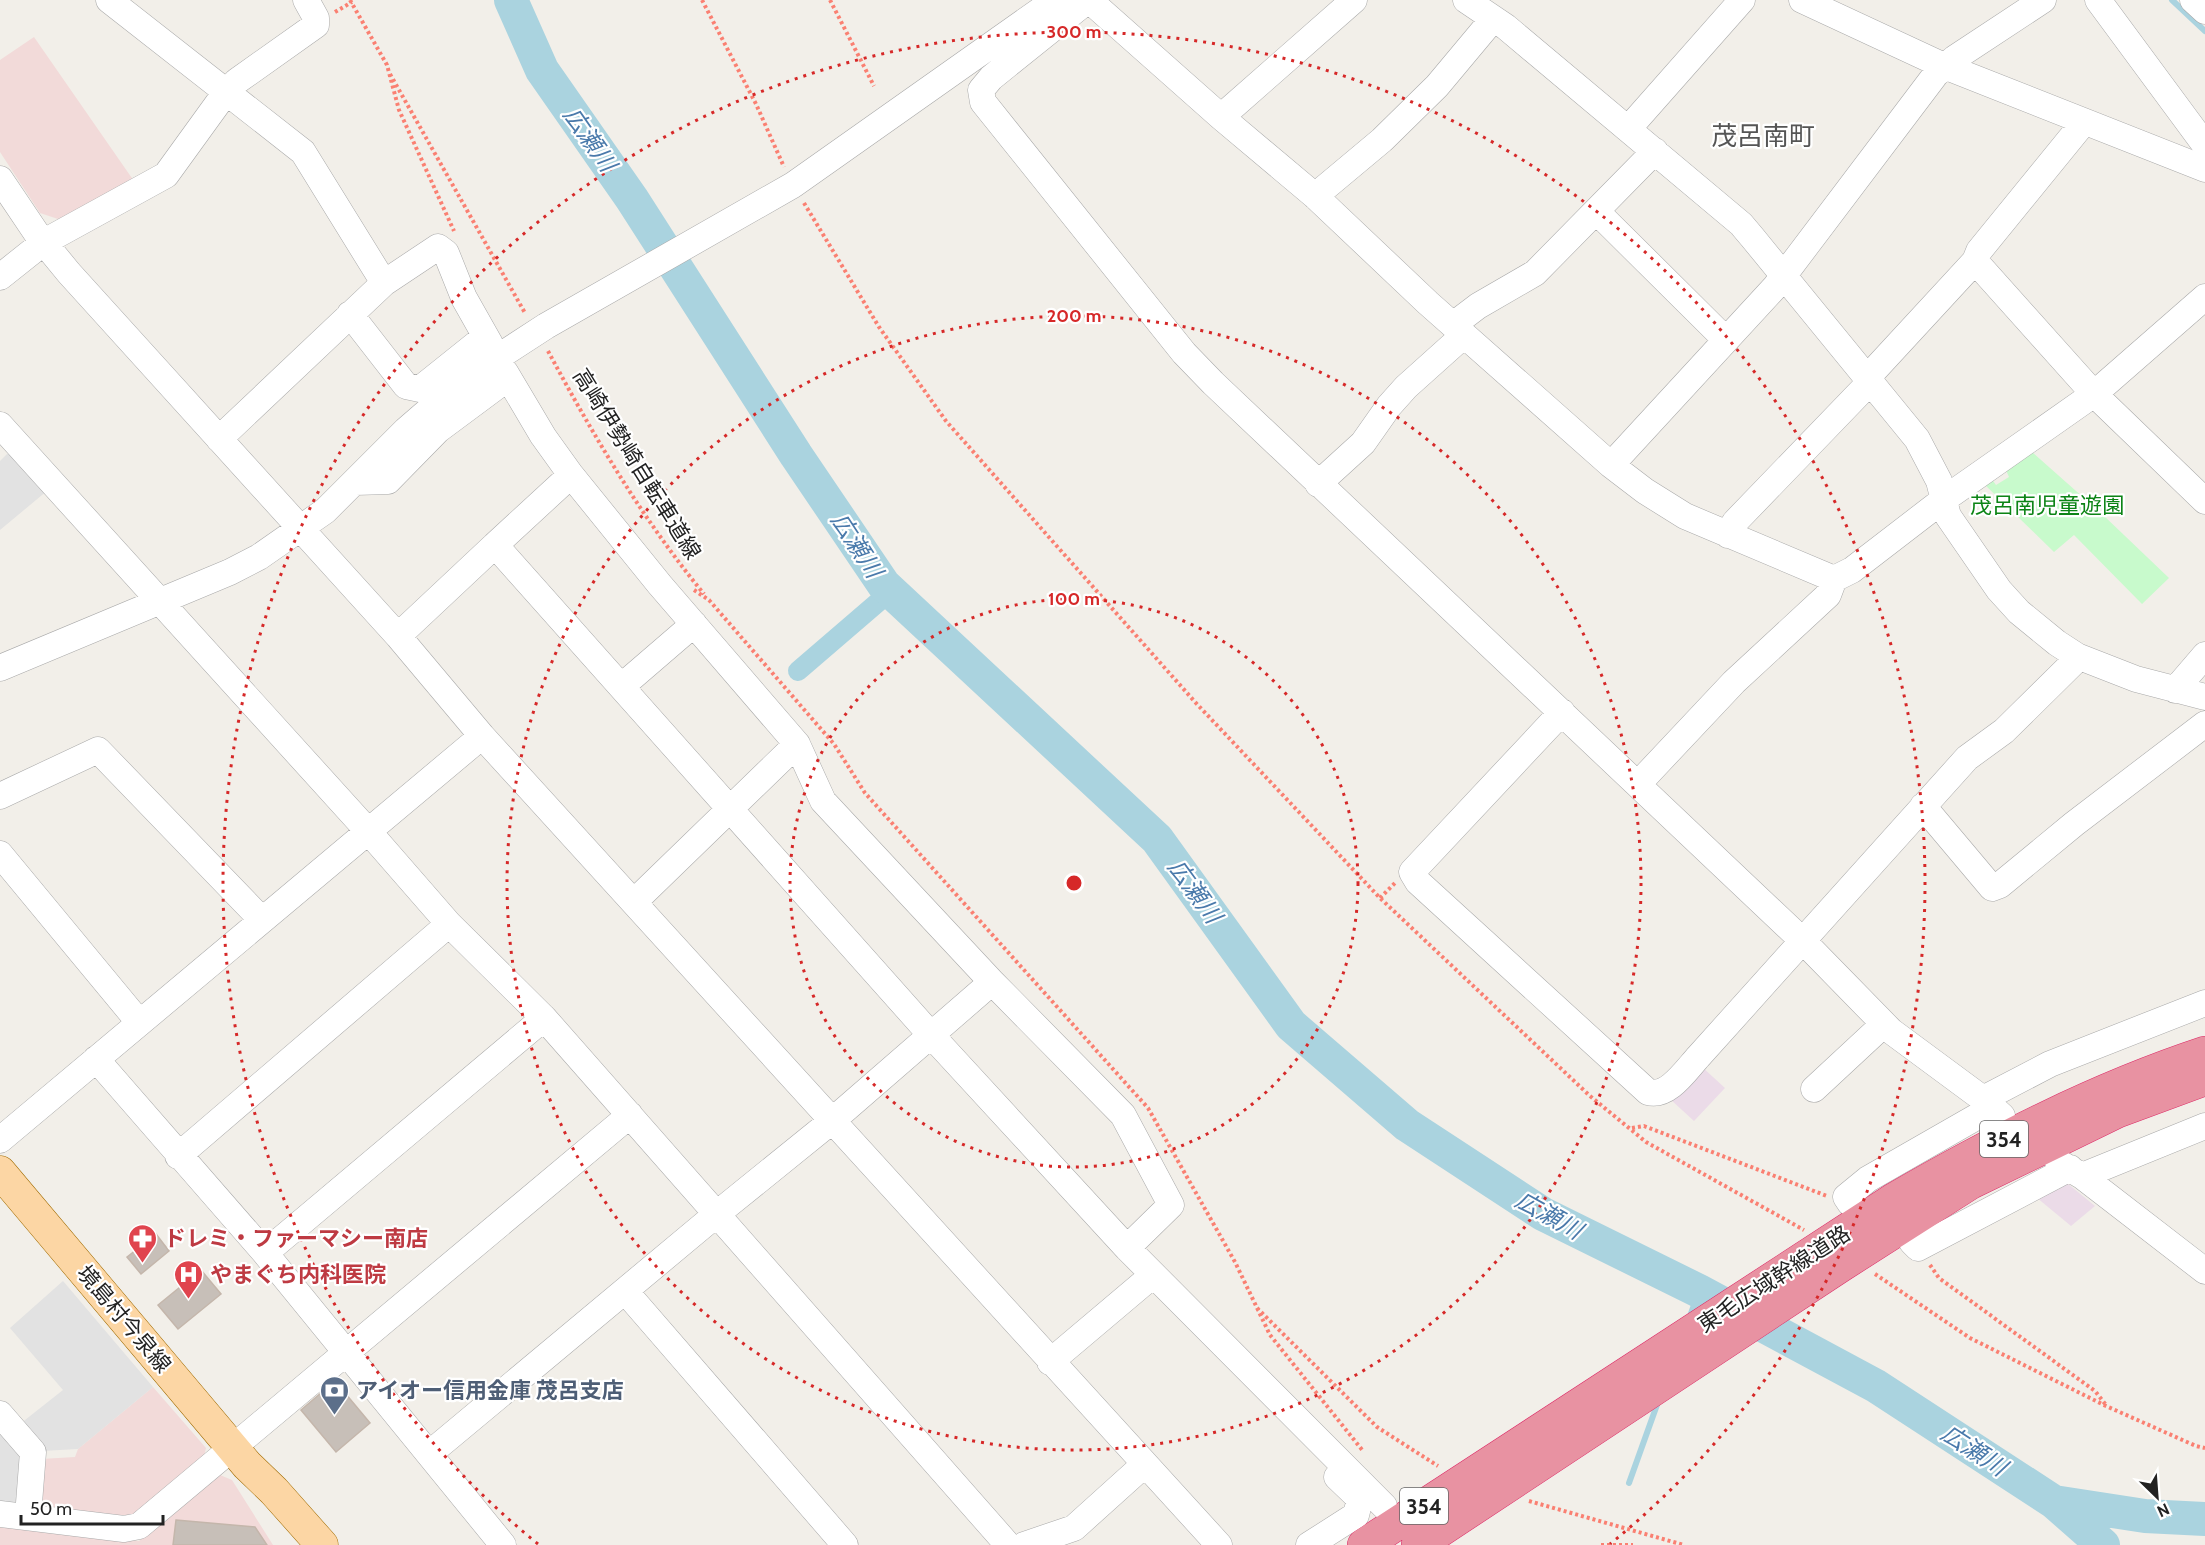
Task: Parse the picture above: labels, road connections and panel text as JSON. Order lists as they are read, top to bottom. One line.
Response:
{"streets":{"highway":["354","東毛広域幹線道路"],"main road":["境島村今泉線"],"path":["高崎伊勢崎自転車道線"]},"districts":["茂呂南町"],"water":["広瀬川"],"parks":["茂呂南児童遊園"],"places":{"pharmacy":["ドレミ・ファーマシー南店"],"hospital":["やまぐち内科医院"],"bank":["アイオー信用金庫 茂呂支店"]},"scale_bar":"50 m","north":"bottom right","rings":["300 m","200 m","100 m"]}
